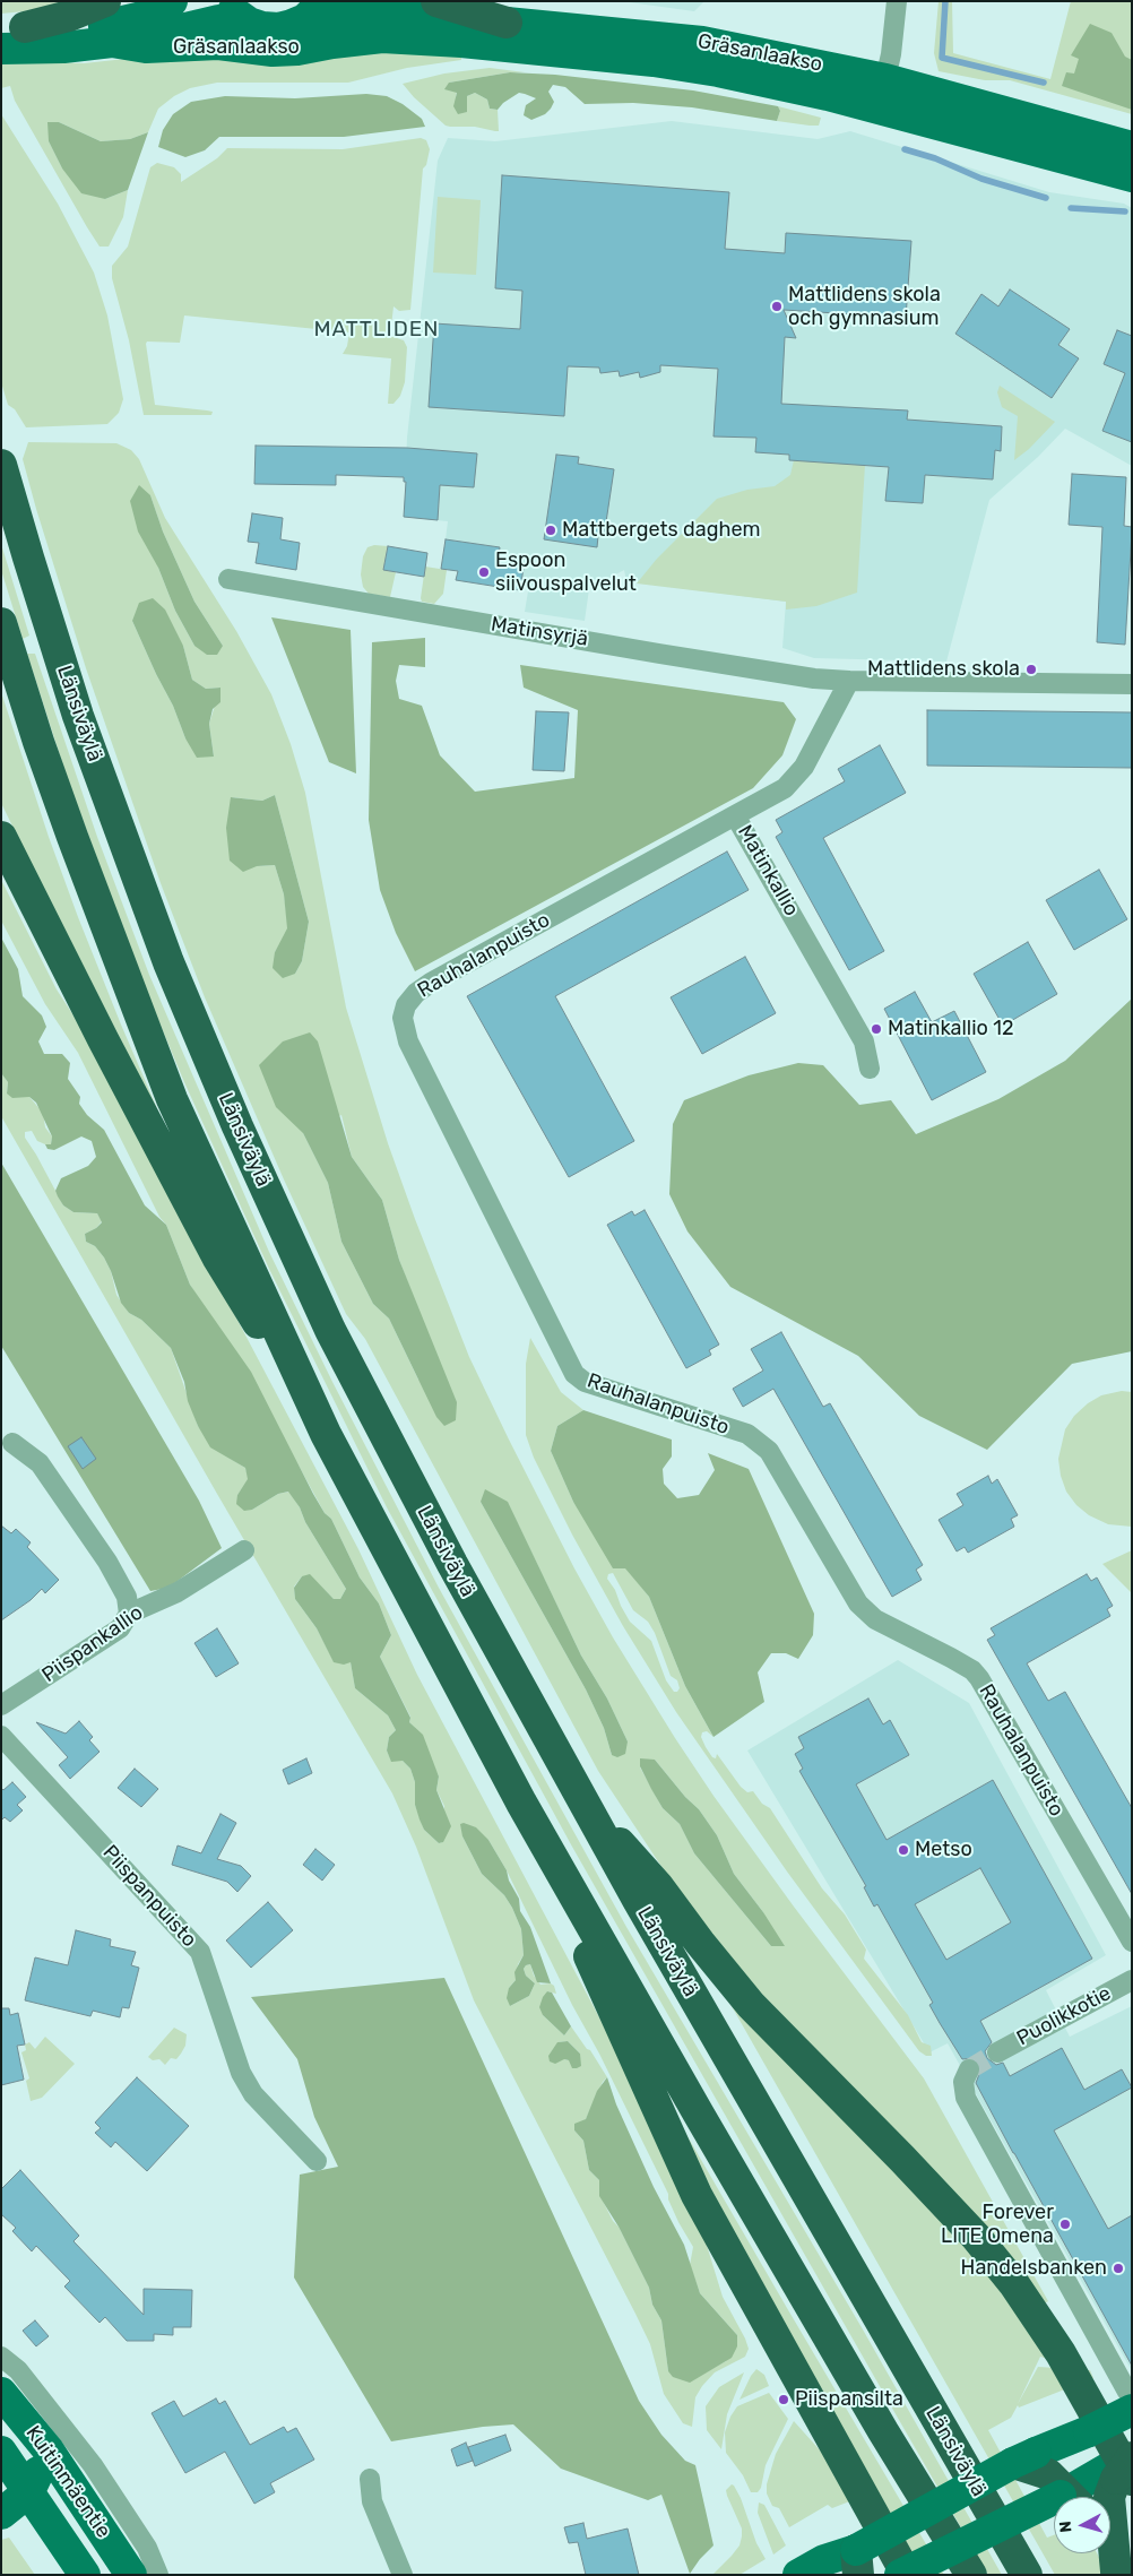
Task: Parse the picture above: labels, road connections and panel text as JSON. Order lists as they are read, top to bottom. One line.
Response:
{"streets":{"highway":["Länsiväylä"],"main road":["Gräsanlaakso","Kuitinmäentie"],"street":["Matinsyrjä","Matinkallio","Rauhalanpuisto","Piispankallio","Piispanpuisto","Puolikkotie"]},"crossings":[["Matinsyrjä","Matinkallio"],["Matinkallio","Rauhalanpuisto"]],"districts":["MATTLIDEN"],"places":["Mattlidens skola och gymnasium","Mattbergets daghem","Espoon siivouspalvelut","Mattlidens skola","Matinkallio 12","Metso","Forever LITE Omena","Handelsbanken","Piispansilta"],"north":"left"}
